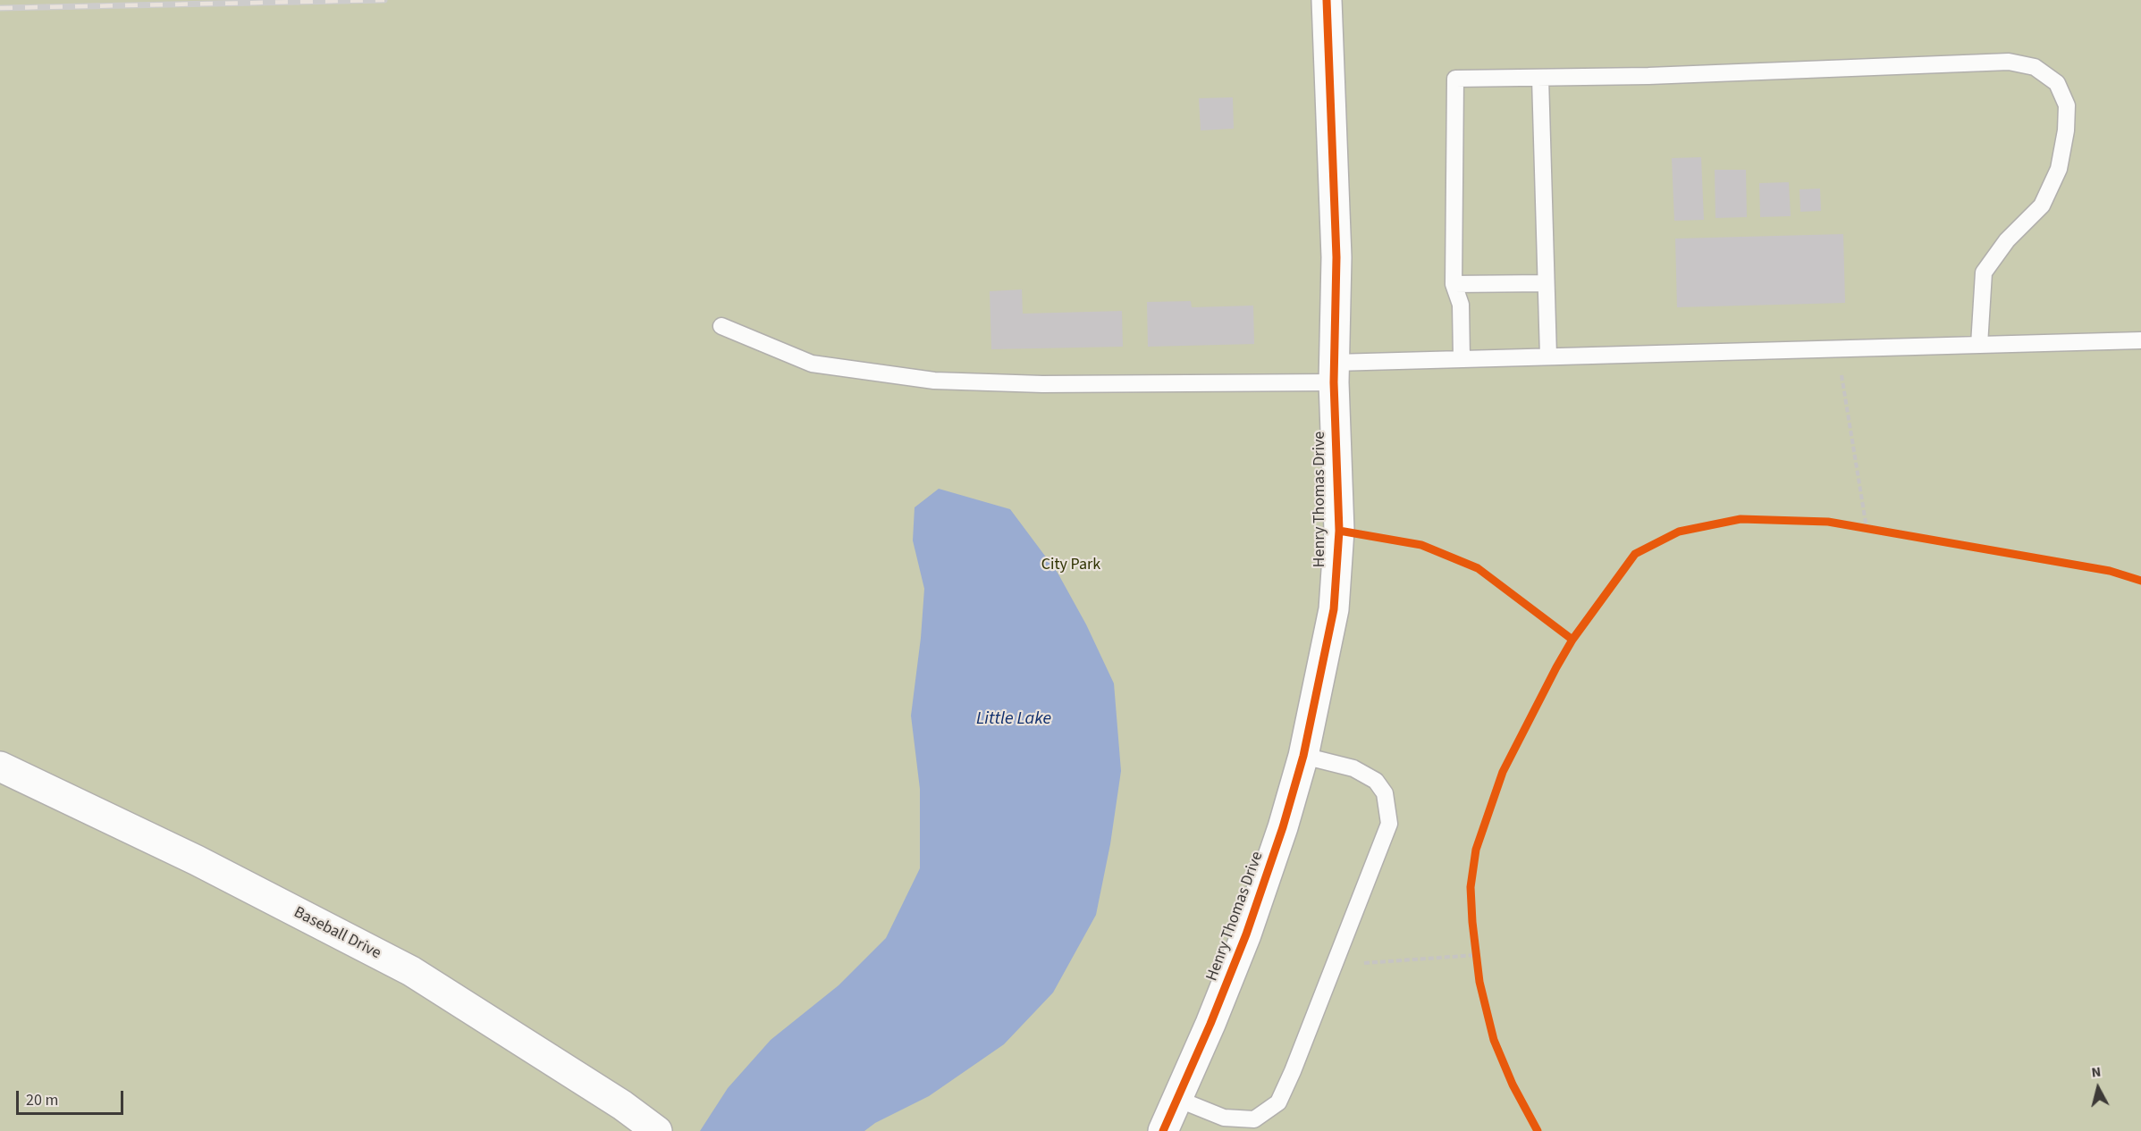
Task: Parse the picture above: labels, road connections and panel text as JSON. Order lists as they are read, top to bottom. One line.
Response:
{"streets":{"street":["Henry Thomas Drive","Baseball Drive"]},"water":["Little Lake"],"parks":["City Park"],"scale_bar":"20 m","north":"top"}
